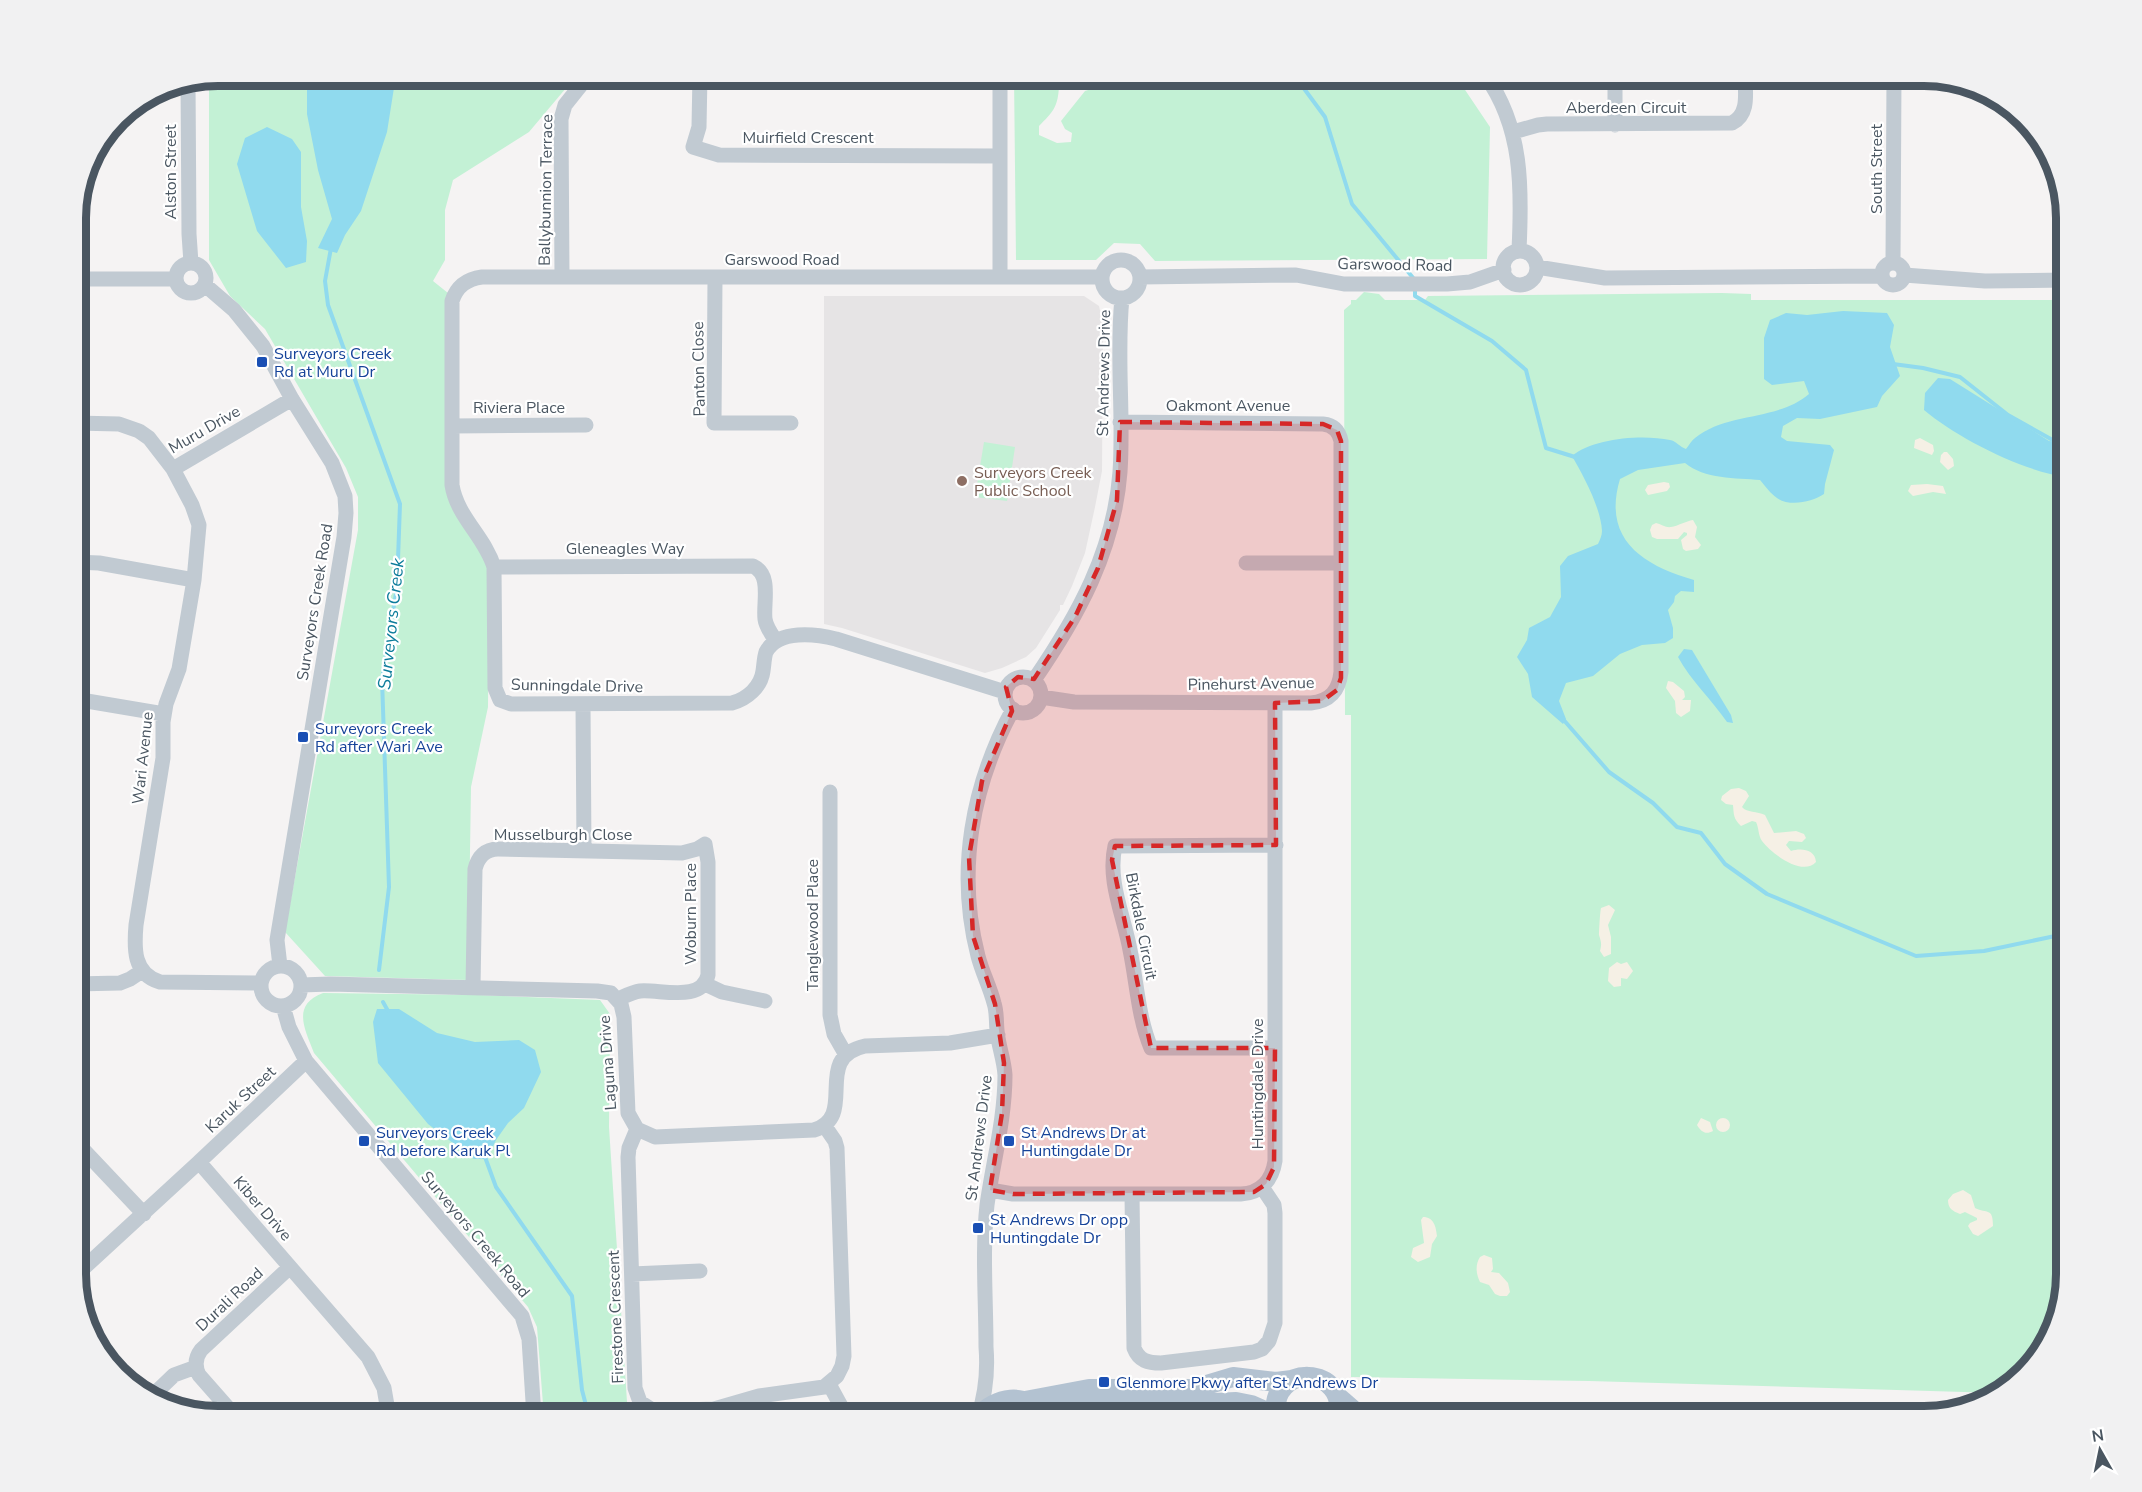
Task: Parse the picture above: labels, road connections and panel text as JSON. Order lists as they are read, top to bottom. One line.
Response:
{"streets":{"street":["Aberdeen Circuit","Muirfield Crescent","South Street","Alston Street","Ballybunnion Terrace","Garswood Road","Panton Close","St Andrews Drive","Oakmont Avenue","Riviera Place","Muru Drive","Gleneagles Way","Surveyors Creek Road","Pinehurst Avenue","Sunningdale Drive","Wari Avenue","Musselburgh Close","Woburn Place","Tanglewood Place","Birkdale Circuit","Laguna Drive","Huntingdale Drive","Karuk Street","Kiber Drive","Durali Road","Firestone Crescent"]},"crossings":[["Alston Street","Surveyors Creek Road"],["Ballybunnion Terrace","Garswood Road"],["Garswood Road","Panton Close"],["Garswood Road","St Andrews Drive"],["Garswood Road","Sunningdale Drive"],["St Andrews Drive","Oakmont Avenue"],["St Andrews Drive","Pinehurst Avenue"],["Oakmont Avenue","Pinehurst Avenue"],["Riviera Place","Sunningdale Drive"],["Muru Drive","Surveyors Creek Road"],["Muru Drive","Wari Avenue"],["Gleneagles Way","Sunningdale Drive"],["Surveyors Creek Road","Laguna Drive"],["Surveyors Creek Road","Karuk Street"],["Pinehurst Avenue","Huntingdale Drive"],["Musselburgh Close","Woburn Place"],["Musselburgh Close","Laguna Drive"],["Woburn Place","Laguna Drive"],["Birkdale Circuit","Huntingdale Drive"],["Laguna Drive","Firestone Crescent"],["Karuk Street","Kiber Drive"],["Kiber Drive","Durali Road"]],"water":["Surveyors Creek"],"places":{"transit":["Surveyors Creek Rd at Muru Dr","Surveyors Creek Rd after Wari Ave","Surveyors Creek Rd before Karuk Pl","St Andrews Dr at Huntingdale Dr","St Andrews Dr opp Huntingdale Dr","Glenmore Pkwy after St Andrews Dr"],"other":["Surveyors Creek Public School"]},"north":"top"}
